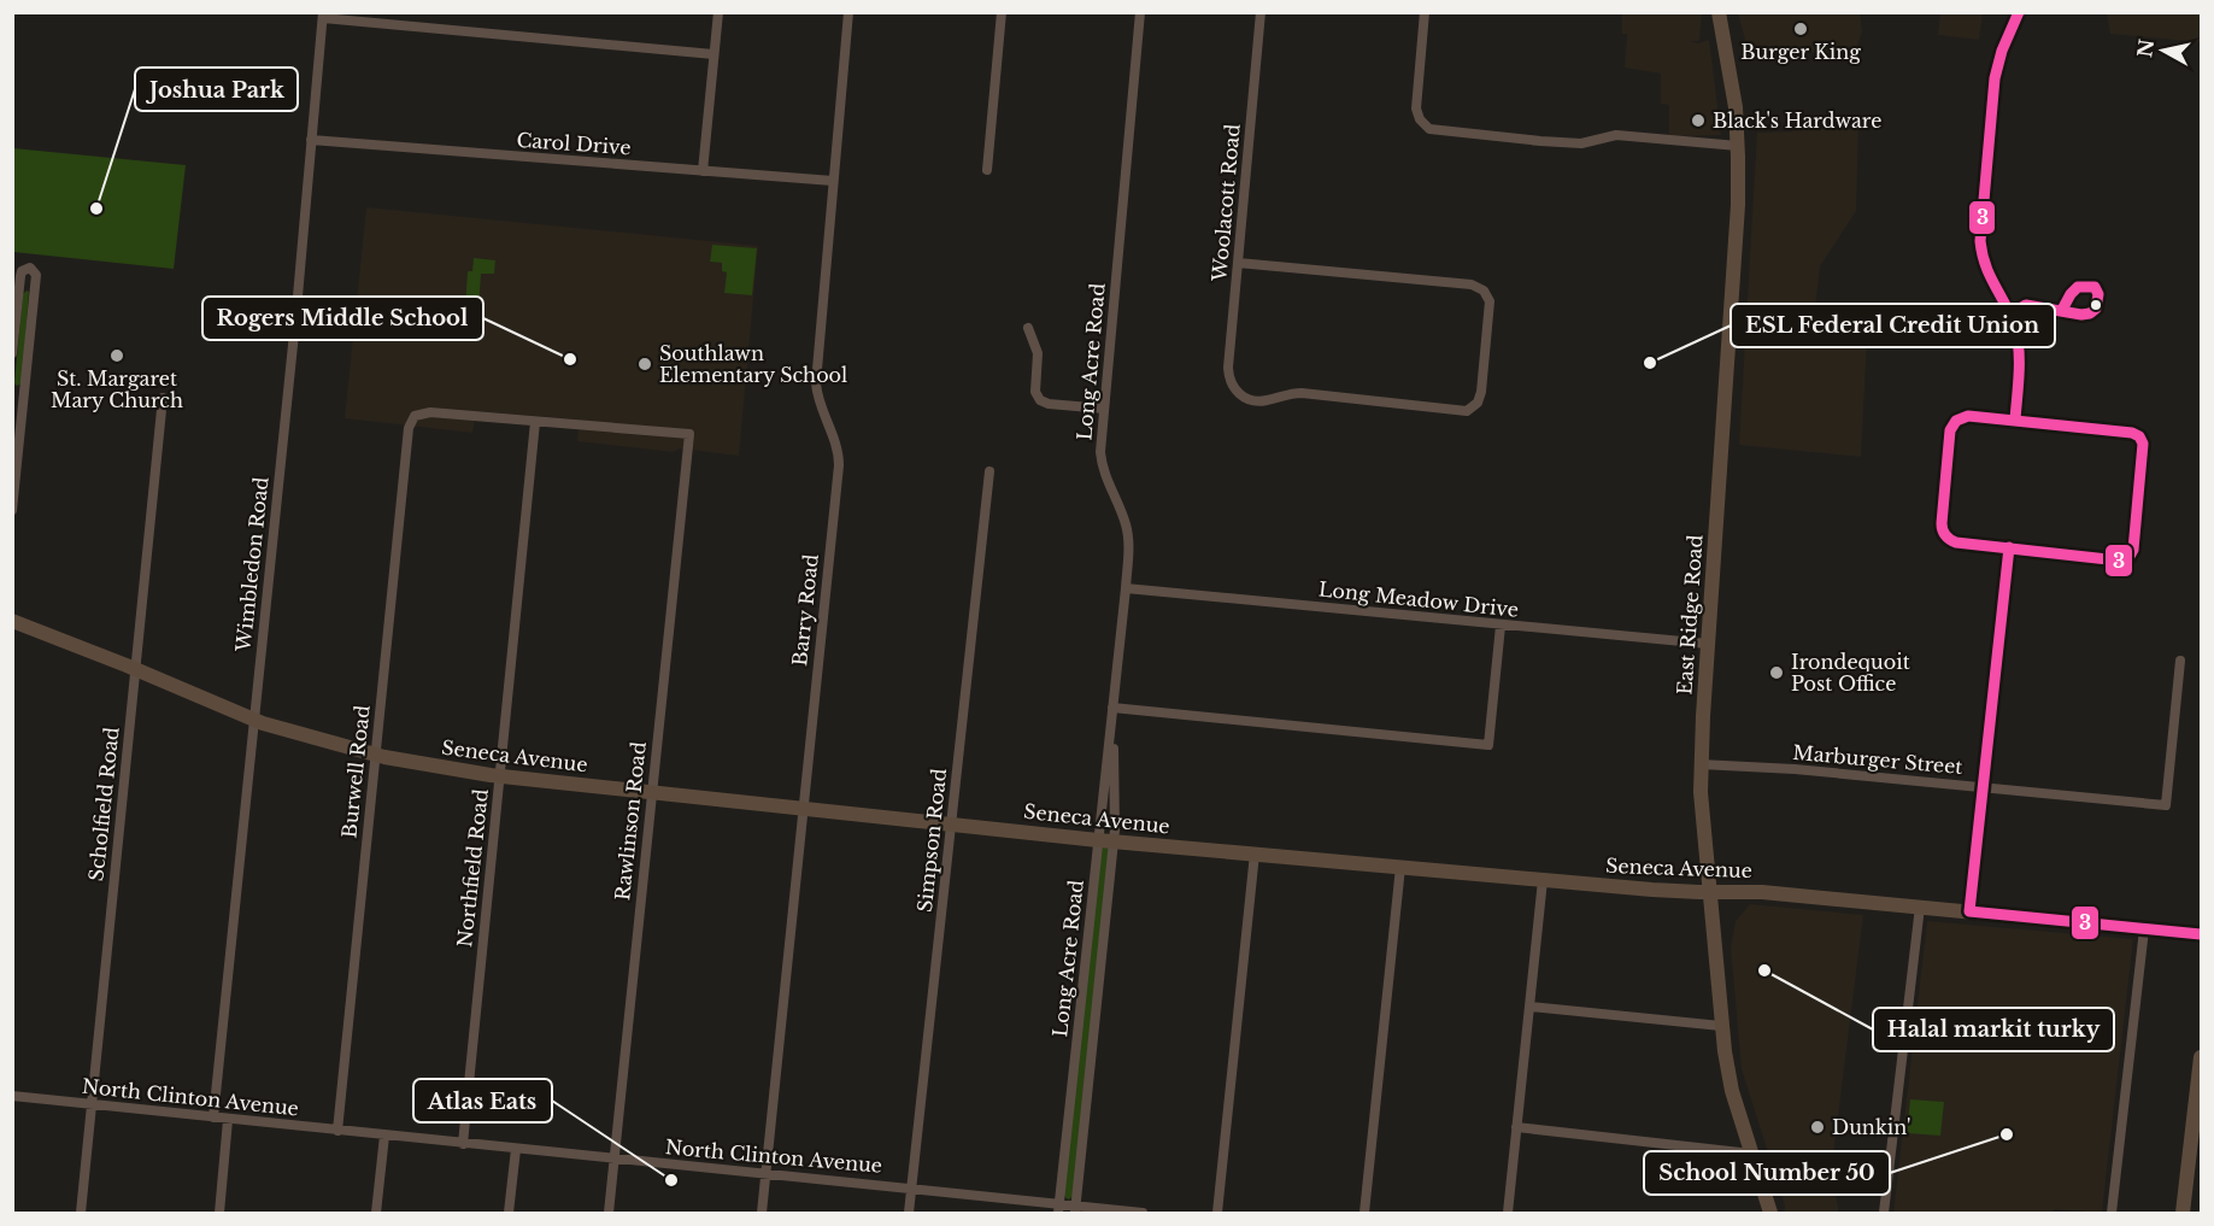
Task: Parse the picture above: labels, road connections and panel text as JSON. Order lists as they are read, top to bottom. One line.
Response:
{"streets":{"main road":["East Ridge Road","Seneca Avenue"],"street":["Carol Drive","Woolacott Road","Long Acre Road","Wimbledon Road","Long Meadow Drive","Barry Road","Marburger Street","Burwell Road","Scholfield Road","Rawlinson Road","Simpson Road","Northfield Road","North Clinton Avenue"]},"crossings":[["Carol Drive","Wimbledon Road"],["Carol Drive","Barry Road"],["Long Acre Road","Long Meadow Drive"],["Long Acre Road","Seneca Avenue"],["Long Acre Road","North Clinton Avenue"],["Wimbledon Road","Seneca Avenue"],["Wimbledon Road","North Clinton Avenue"],["Long Meadow Drive","East Ridge Road"],["Barry Road","Seneca Avenue"],["Barry Road","North Clinton Avenue"],["East Ridge Road","Seneca Avenue"],["East Ridge Road","Marburger Street"],["Seneca Avenue","Burwell Road"],["Seneca Avenue","Scholfield Road"],["Seneca Avenue","Rawlinson Road"],["Seneca Avenue","Simpson Road"],["Seneca Avenue","Northfield Road"],["Burwell Road","Rawlinson Road"],["Burwell Road","Northfield Road"],["Burwell Road","North Clinton Avenue"],["Scholfield Road","North Clinton Avenue"],["Rawlinson Road","Northfield Road"],["Rawlinson Road","North Clinton Avenue"],["Simpson Road","North Clinton Avenue"],["Northfield Road","North Clinton Avenue"]],"places":["Burger King","Black's Hardware","Joshua Park","St. Margaret Mary Church","Rogers Middle School","ESL Federal Credit Union","Southlawn Elementary School","Irondequoit Post Office","Halal markit turky","Dunkin'","School Number 50","Atlas Eats"],"lines":["transit line 3"],"north":"left"}
